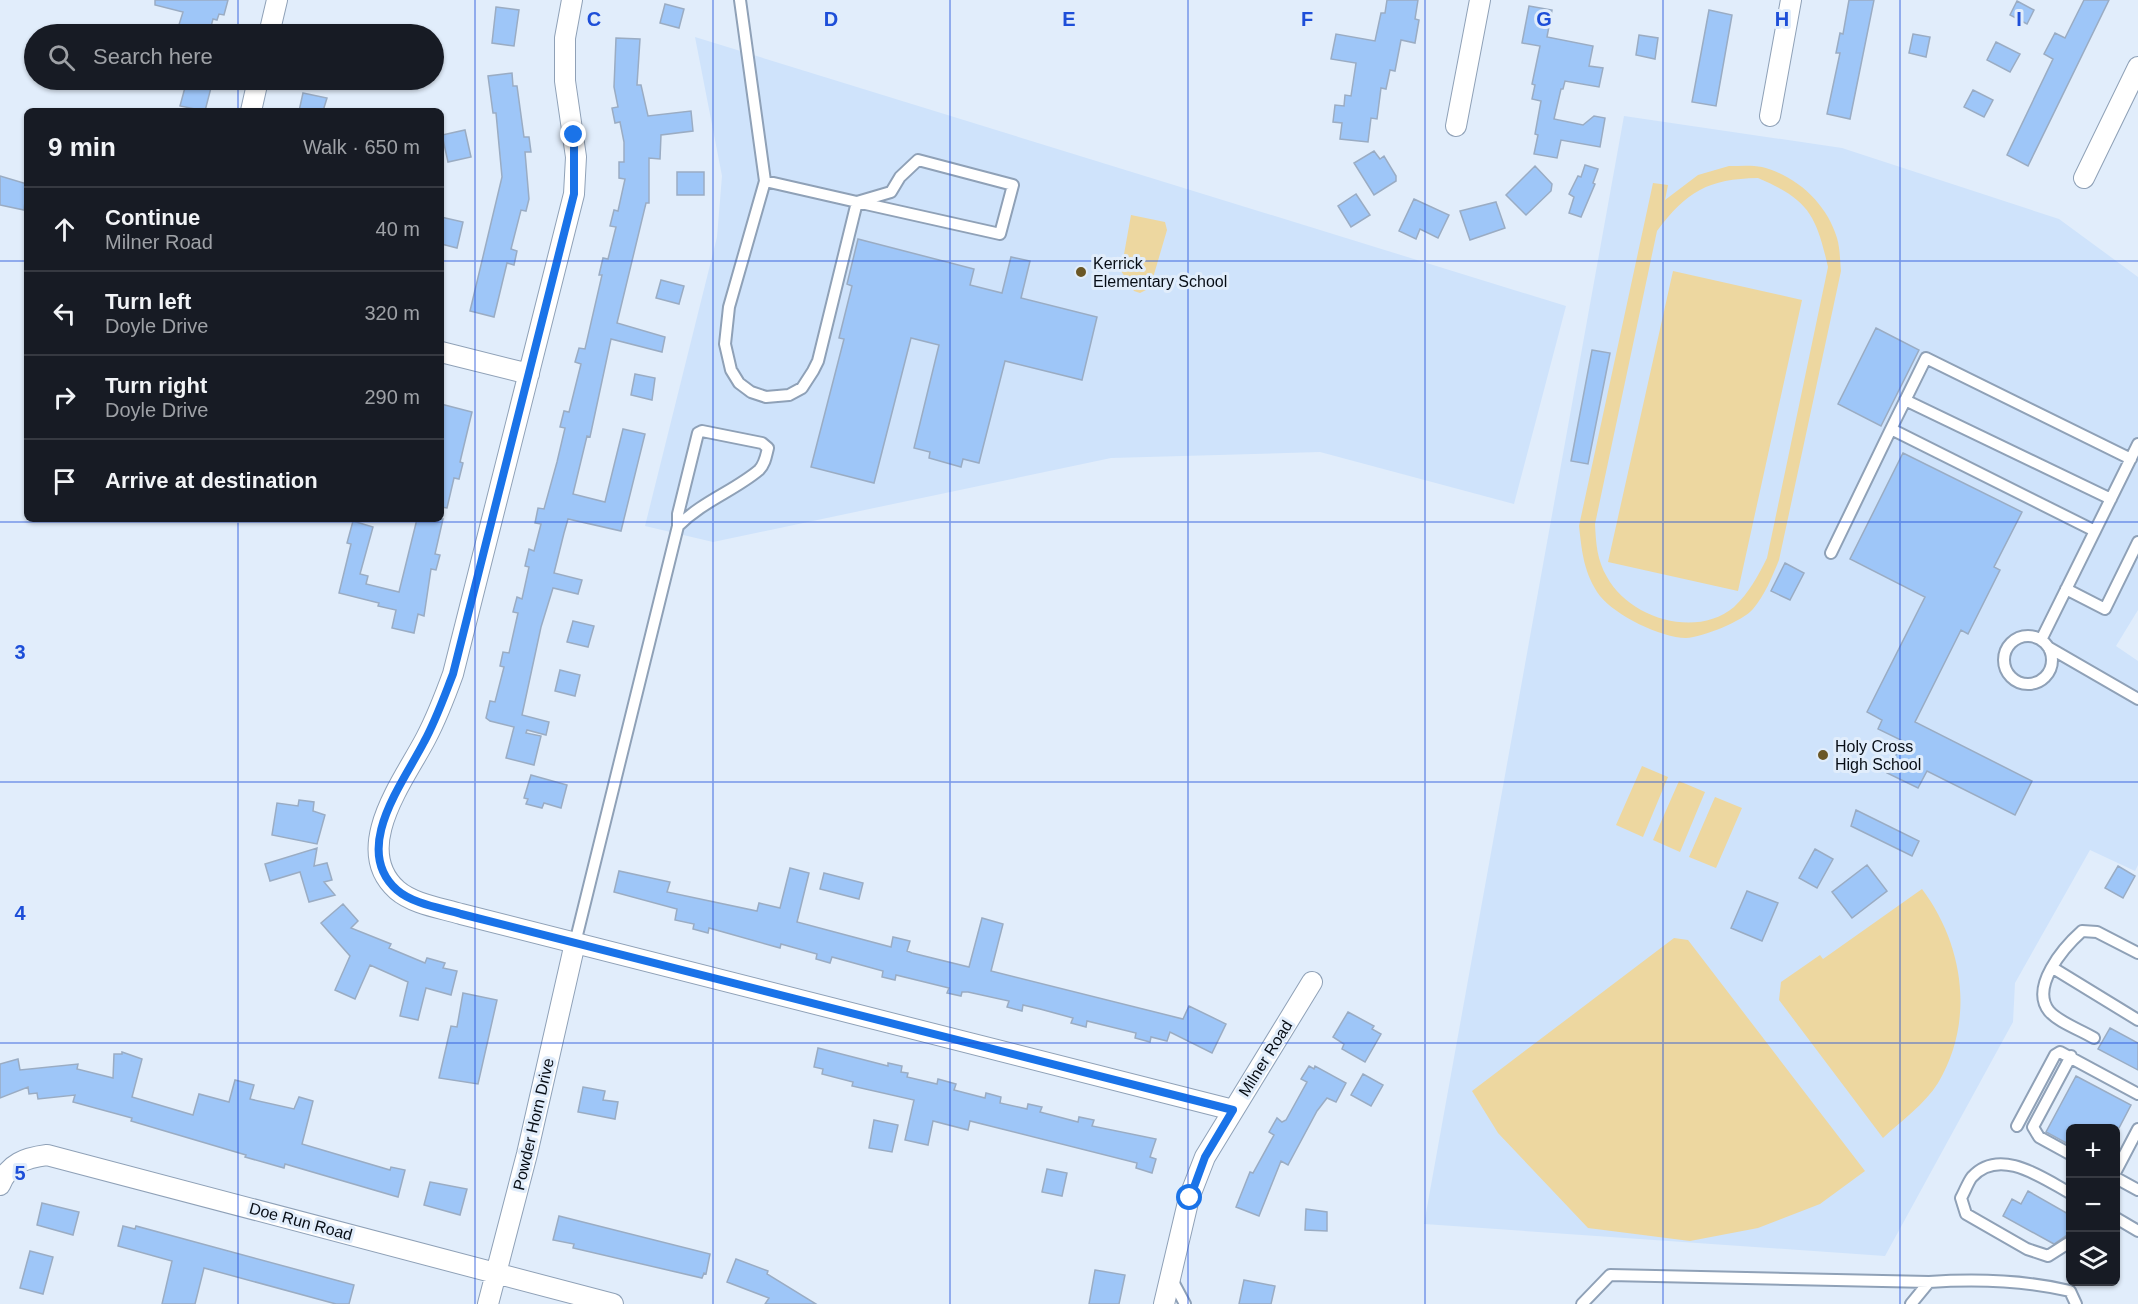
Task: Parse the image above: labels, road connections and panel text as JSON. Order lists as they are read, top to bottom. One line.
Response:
{"streets":{"street":["Milner Road","Powder Horn Drive","Doe Run Road"]},"crossings":[["Powder Horn Drive","Doe Run Road"]],"places":["Kerrick Elementary School","Holy Cross High School"],"page":{"search":"Search here","heading":["9 min","Walk · 650 m"],"list":[["Continue","Milner Road","40 m"],["Turn left","Doyle Drive","320 m"],["Turn right","Doyle Drive","290 m"],"Arrive at destination"],"map_buttons":["+","−"]},"grid":{"columns":["C","D","E","F","G","H","I"],"rows":["3","4","5"]}}
